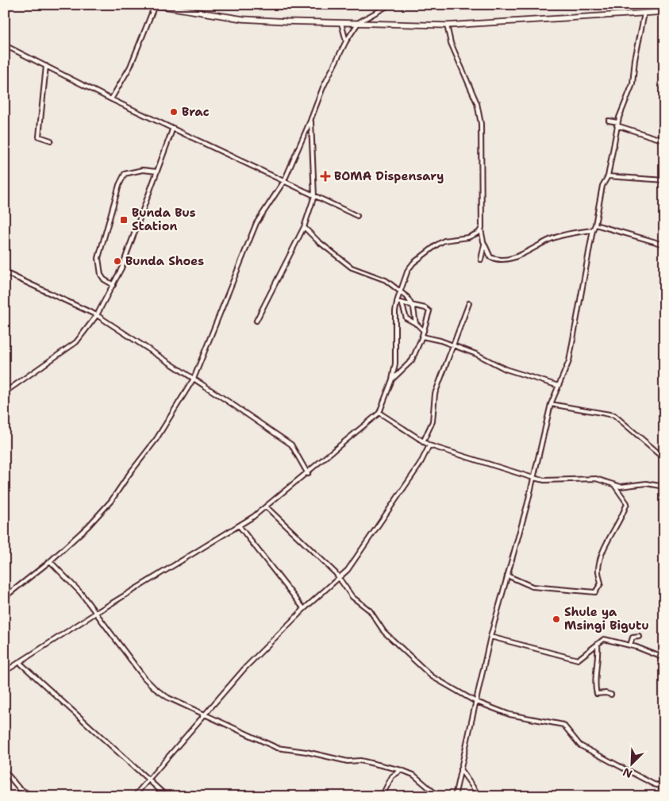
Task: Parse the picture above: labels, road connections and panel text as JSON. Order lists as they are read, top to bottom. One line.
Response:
{"places":{"other":["Brac","Bunda Shoes","Shule ya Msingi Bigutu"],"health":["BOMA Dispensary"],"transit":["Bunda Bus Station"]},"north":"bottom left"}
